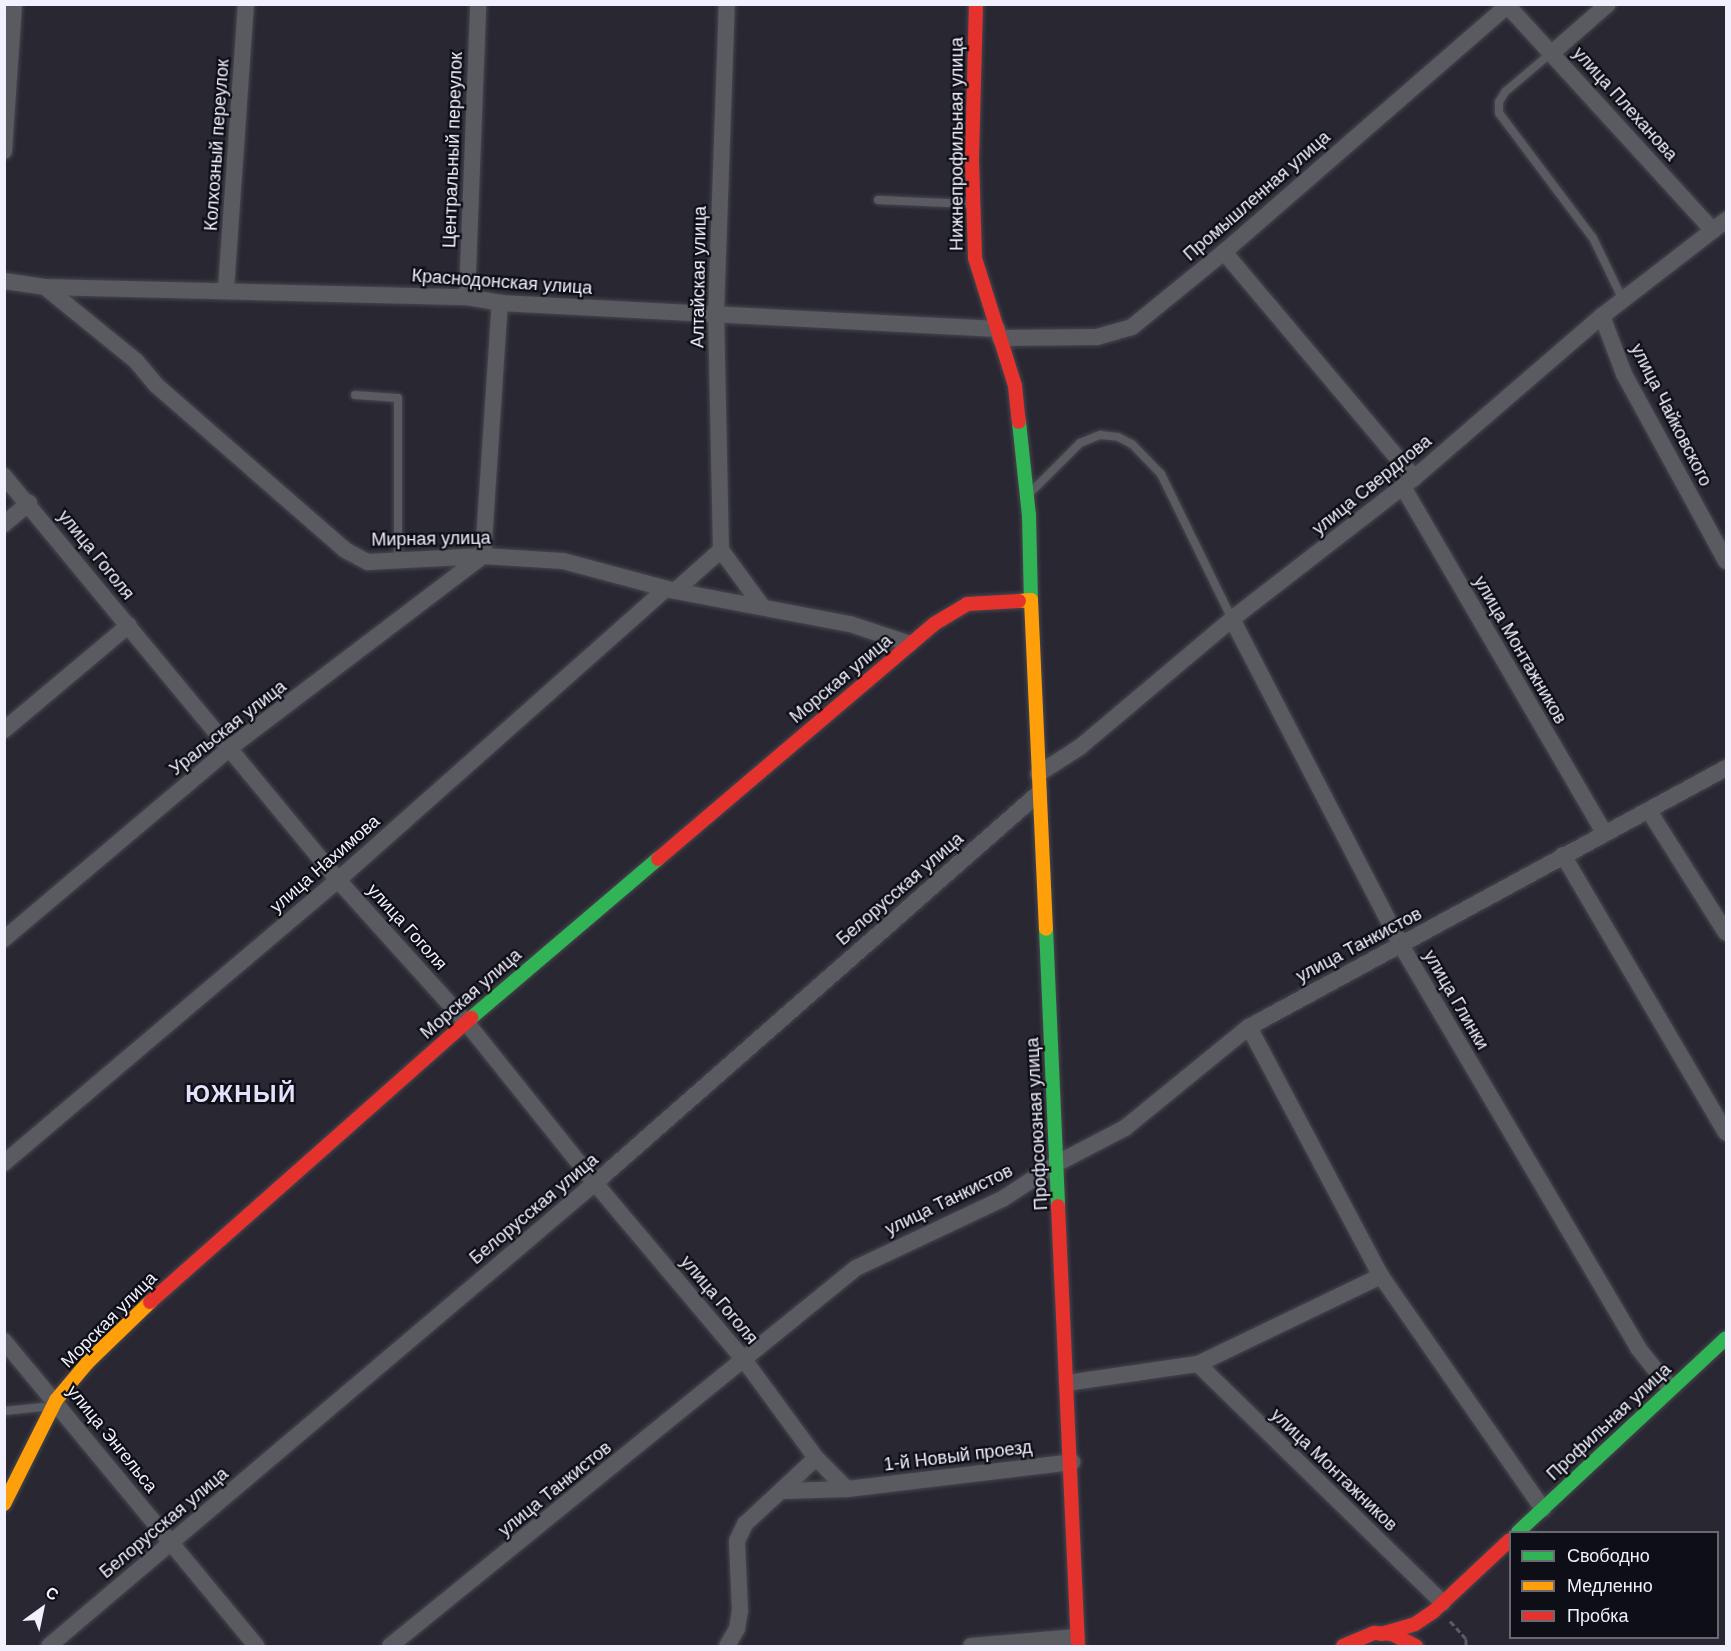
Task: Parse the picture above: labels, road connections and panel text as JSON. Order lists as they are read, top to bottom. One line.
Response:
{"streets":{"main road":["Нижнепрофильная улица","Морская улица","Профсоюзная улица","Профильная улица"],"street":["улица Плеханова","Колхозный переулок","Центральный переулок","Промышленная улица","Алтайская улица","Краснодонская улица","улица Чайковского","улица Свердлова","Мирная улица","улица Гоголя","улица Монтажников","Уральская улица","улица Нахимова","Белорусская улица","улица Танкистов","улица Глинки","улица Энгельса","1-й Новый проезд"]},"crossings":[["улица Плеханова","Промышленная улица"],["улица Плеханова","улица Свердлова"],["Нижнепрофильная улица","Промышленная улица"],["Нижнепрофильная улица","Краснодонская улица"],["Нижнепрофильная улица","Морская улица"],["Нижнепрофильная улица","Профсоюзная улица"],["Колхозный переулок","Краснодонская улица"],["Центральный переулок","Краснодонская улица"],["Промышленная улица","Краснодонская улица"],["Промышленная улица","улица Монтажников"],["Алтайская улица","Краснодонская улица"],["Алтайская улица","улица Нахимова"],["Краснодонская улица","Мирная улица"],["улица Чайковского","улица Свердлова"],["улица Свердлова","улица Монтажников"],["улица Свердлова","улица Глинки"],["улица Свердлова","Профсоюзная улица"],["Мирная улица","Морская улица"],["Мирная улица","Уральская улица"],["Мирная улица","улица Нахимова"],["улица Гоголя","Морская улица"],["улица Гоголя","Уральская улица"],["улица Гоголя","улица Нахимова"],["улица Гоголя","Белорусская улица"],["улица Гоголя","улица Танкистов"],["улица Гоголя","1-й Новый проезд"],["улица Монтажников","улица Танкистов"],["Морская улица","Профсоюзная улица"],["Морская улица","улица Энгельса"],["Белорусская улица","Профсоюзная улица"],["Белорусская улица","улица Энгельса"],["улица Танкистов","улица Глинки"],["улица Танкистов","Профсоюзная улица"],["улица Глинки","Профильная улица"],["Профсоюзная улица","1-й Новый проезд"]],"districts":["ЮЖНЫЙ"],"legend":["Свободно","Медленно","Пробка"],"north":"top right"}
